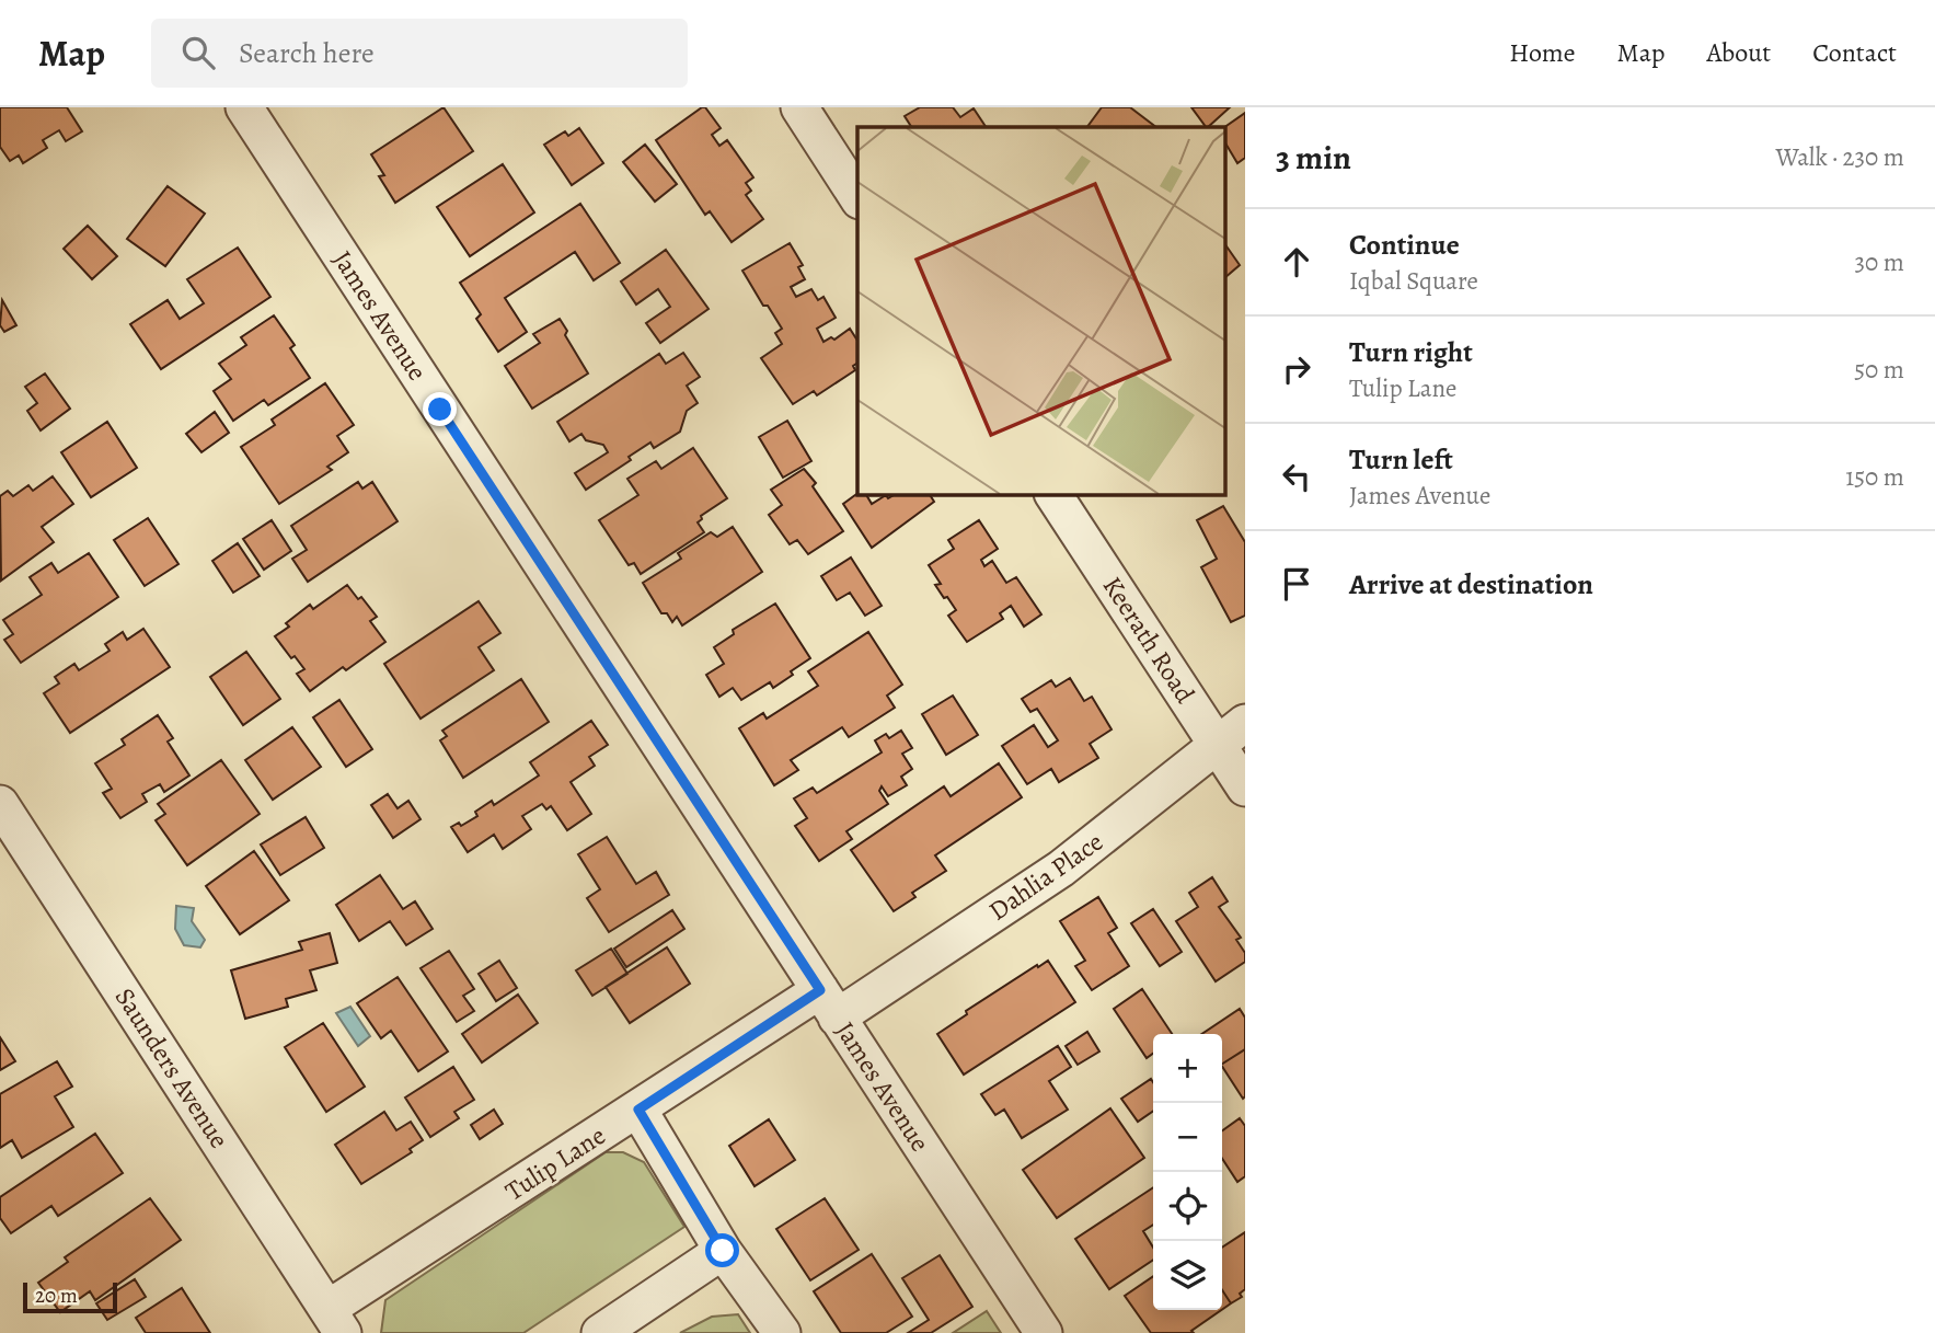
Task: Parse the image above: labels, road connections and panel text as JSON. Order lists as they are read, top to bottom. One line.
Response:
{"streets":{"street":["James Avenue","Keerath Road","Dahlia Place","Saunders Avenue","Tulip Lane"]},"crossings":[["James Avenue","Dahlia Place"],["James Avenue","Tulip Lane"],["Keerath Road","Dahlia Place"],["Dahlia Place","Tulip Lane"],["Saunders Avenue","Tulip Lane"]],"scale_bar":"20 m","page":{"header":"Map","search":"Search here","nav":["Home","Map","About","Contact"],"heading":["3 min","Walk · 230 m"],"list":[["Continue","Iqbal Square","30 m"],["Turn right","Tulip Lane","50 m"],["Turn left","James Avenue","150 m"],"Arrive at destination"],"map_buttons":["+","−"],"scale":"20 m"}}
